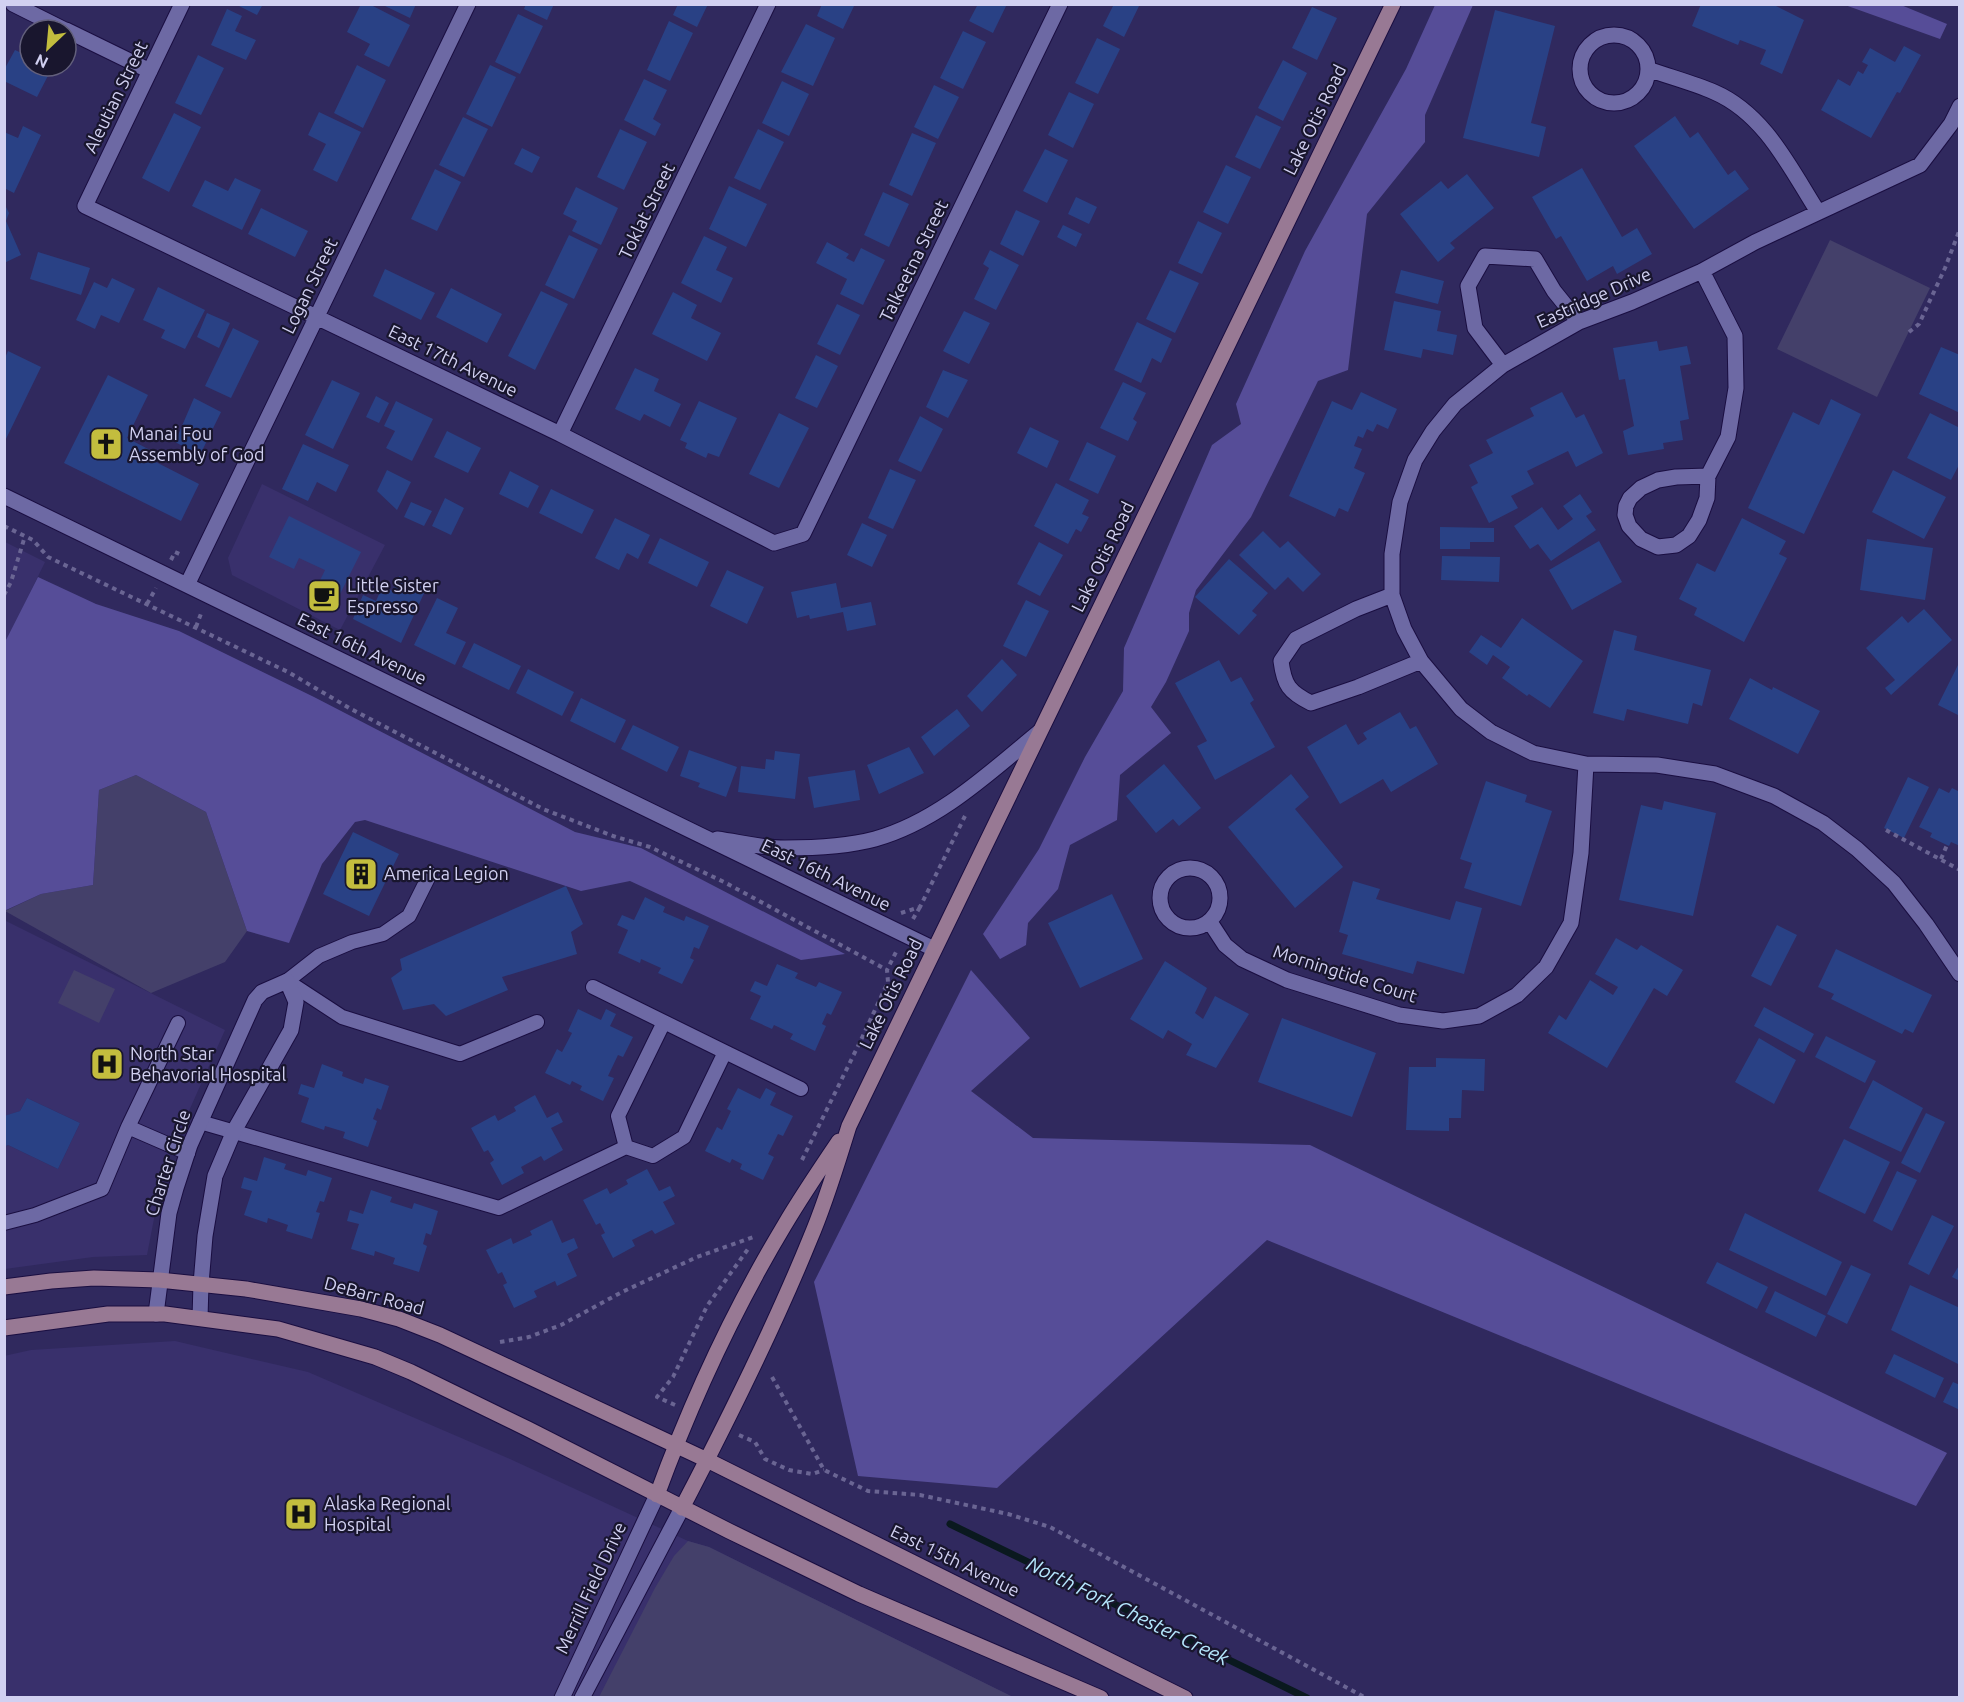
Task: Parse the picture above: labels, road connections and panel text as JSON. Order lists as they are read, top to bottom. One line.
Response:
{"streets":{"main road":["Lake Otis Road","DeBarr Road","East 15th Avenue"],"street":["Aleutian Street","Toklat Street","Talkeetna Street","Logan Street","Eastridge Drive","East 17th Avenue","East 16th Avenue","Morningtide Court","Charter Circle","Merrill Field Drive"]},"crossings":[["Aleutian Street","East 17th Avenue"],["Lake Otis Road","East 16th Avenue"],["Lake Otis Road","DeBarr Road"],["Lake Otis Road","East 15th Avenue"],["Lake Otis Road","Merrill Field Drive"],["Toklat Street","East 17th Avenue"],["Talkeetna Street","East 17th Avenue"],["Logan Street","East 17th Avenue"],["Logan Street","East 16th Avenue"],["Eastridge Drive","Morningtide Court"],["Charter Circle","DeBarr Road"],["DeBarr Road","East 15th Avenue"]],"water":["North Fork Chester Creek"],"places":{"church":["Manai Fou Assembly of God"],"cafe":["Little Sister Espresso"],"building":["America Legion"],"hospital":["North Star Behavorial Hospital","Alaska Regional Hospital"]},"north":"bottom left"}
